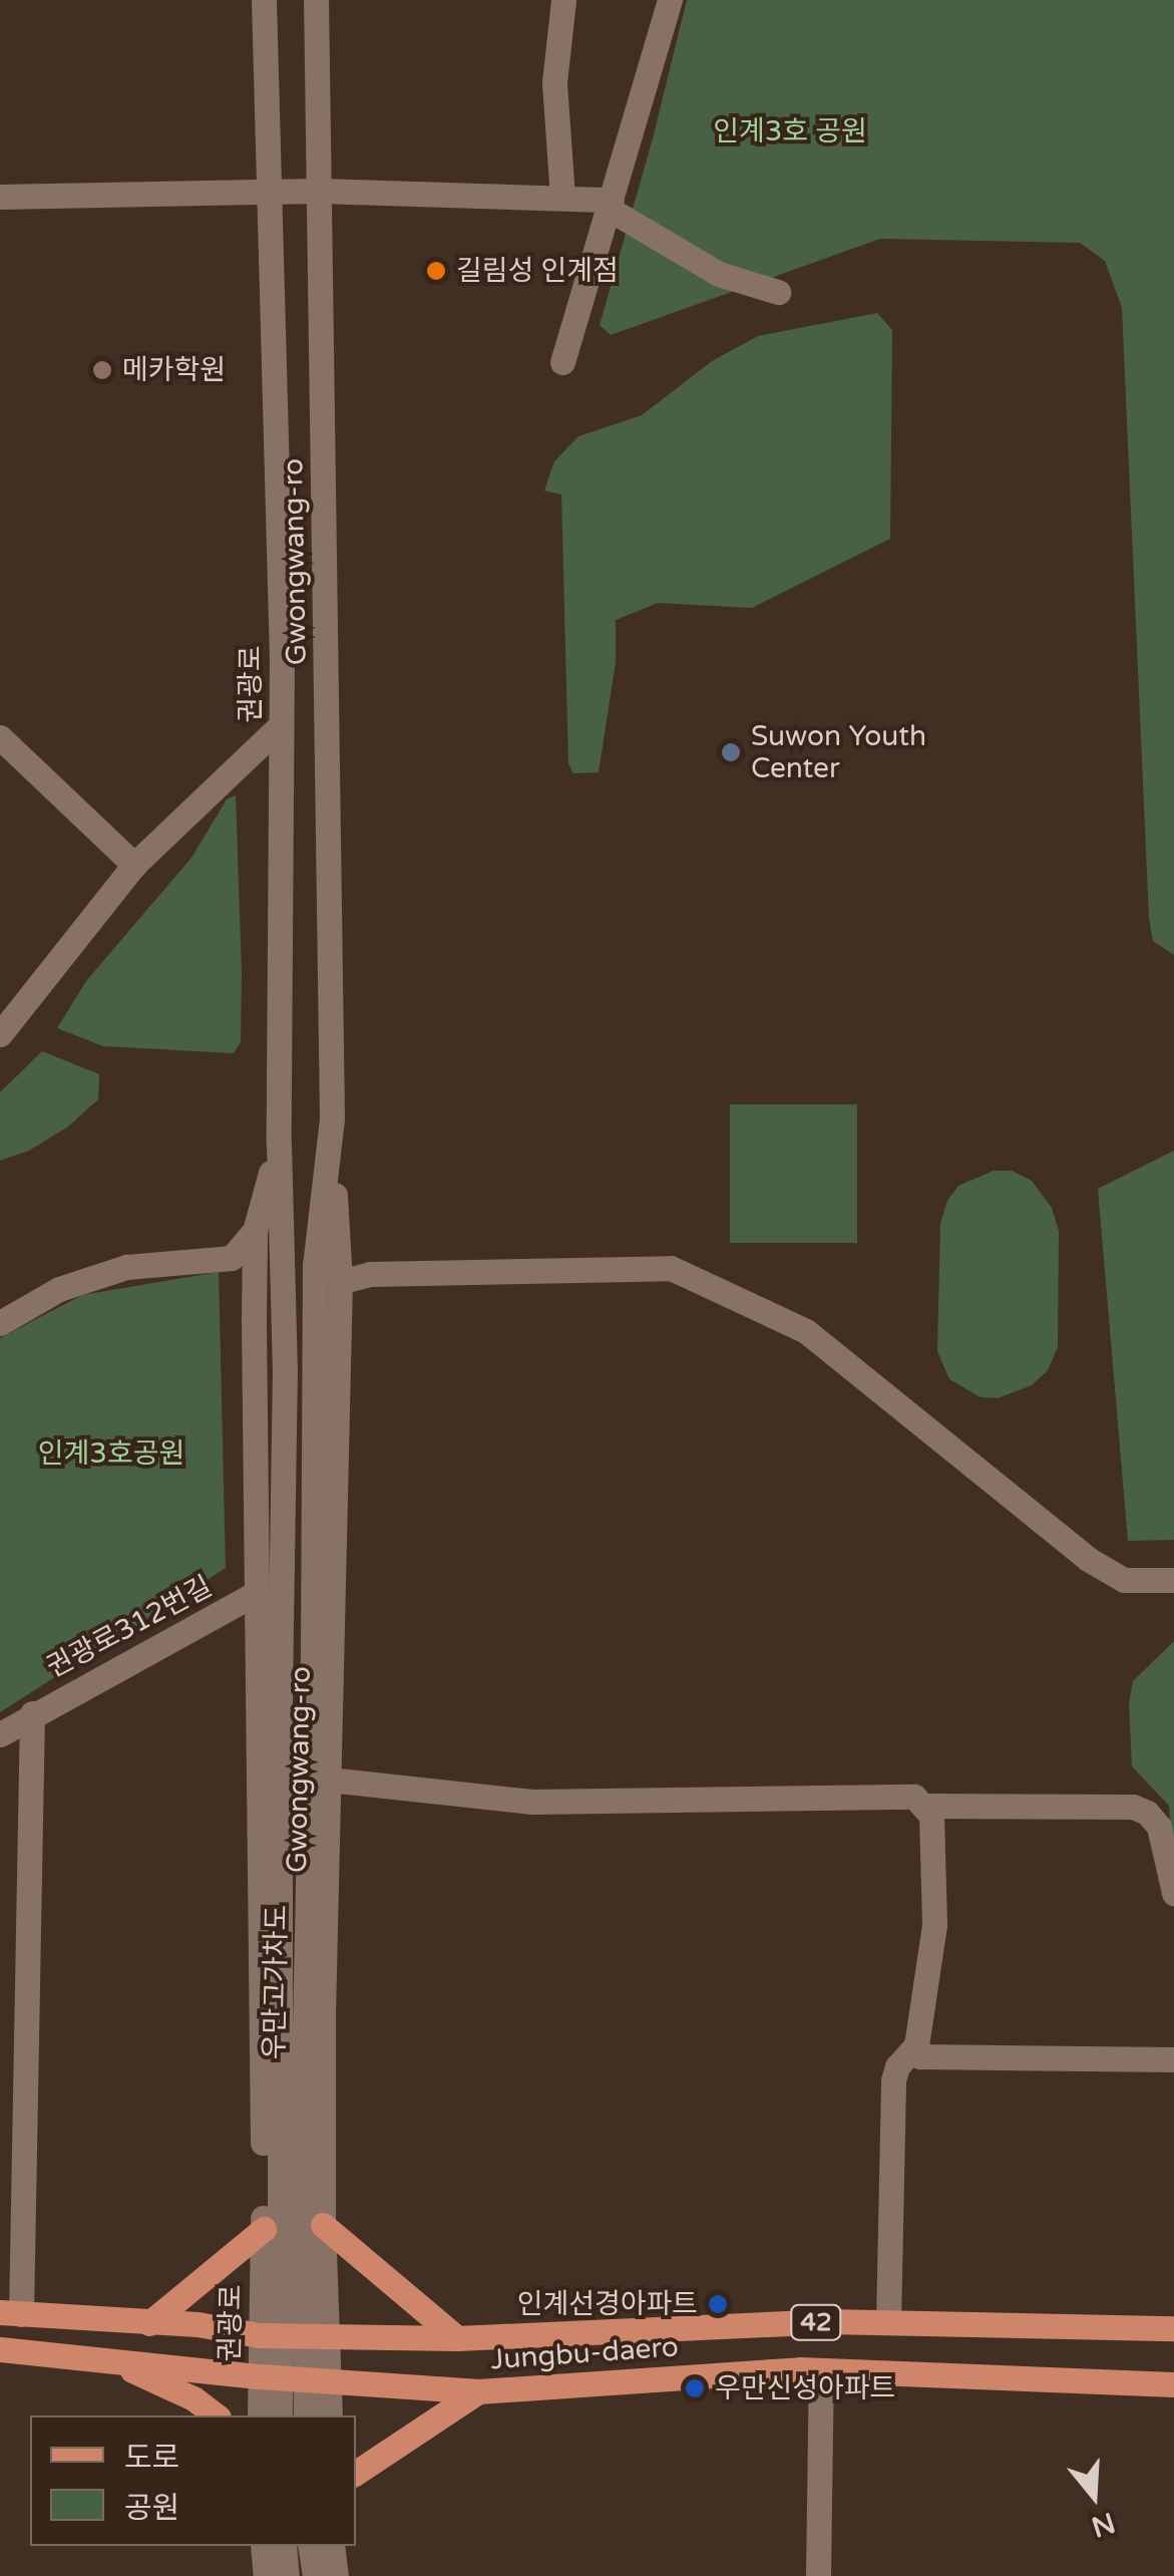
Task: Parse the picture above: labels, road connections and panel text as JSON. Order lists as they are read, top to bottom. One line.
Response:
{"streets":{"main road":["42","Jungbu-daero"],"street":["Gwongwang-ro","권광로","권광로312번길","우만고가차도"]},"crossings":[["Gwongwang-ro","권광로"],["Gwongwang-ro","권광로312번길"],["Gwongwang-ro","우만고가차도"],["Gwongwang-ro","Jungbu-daero"],["권광로","우만고가차도"],["권광로","Jungbu-daero"]],"parks":["인계3호 공원","인계3호공원"],"places":["길림성 인계점","메카학원","Suwon Youth Center","인계선경아파트","우만신성아파트"],"legend":["도로","공원"],"north":"bottom"}
